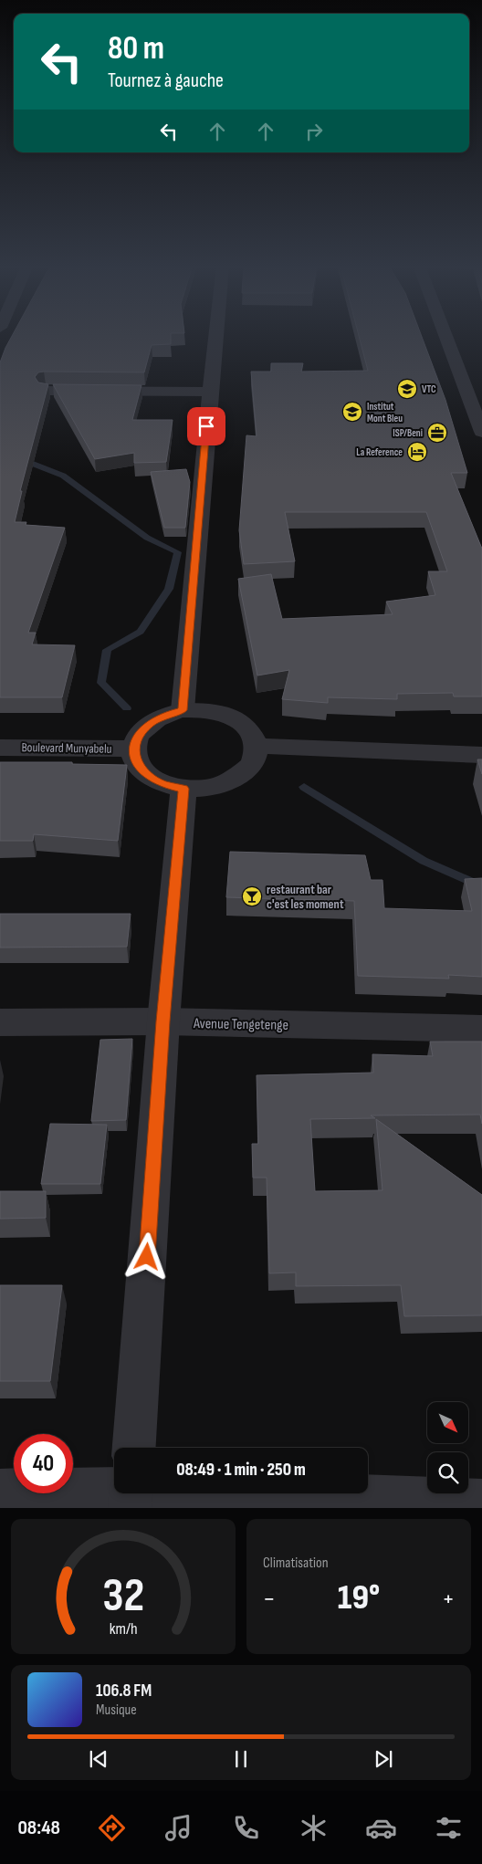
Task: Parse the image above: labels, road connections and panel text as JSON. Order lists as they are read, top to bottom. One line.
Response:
{"streets":{"street":["Boulevard Munyabelu","Avenue Tengetenge"]},"places":{"school or university":["VTC","Institut Mont Bleu"],"office":["ISP/Beni"],"hotel":["La Reference"],"bar":["restaurant bar c'est les moment"]},"north":"bottom right","page":{"turn":["80 m","Tournez à gauche"],"limit":"40","trip":"08:49 · 1 min · 250 m","tile":"Climatisation","heat":["−","19°","+"],"song":["106.8 FM","Musique"],"tabs":"08:48","gauge":["32","km/h"]}}
